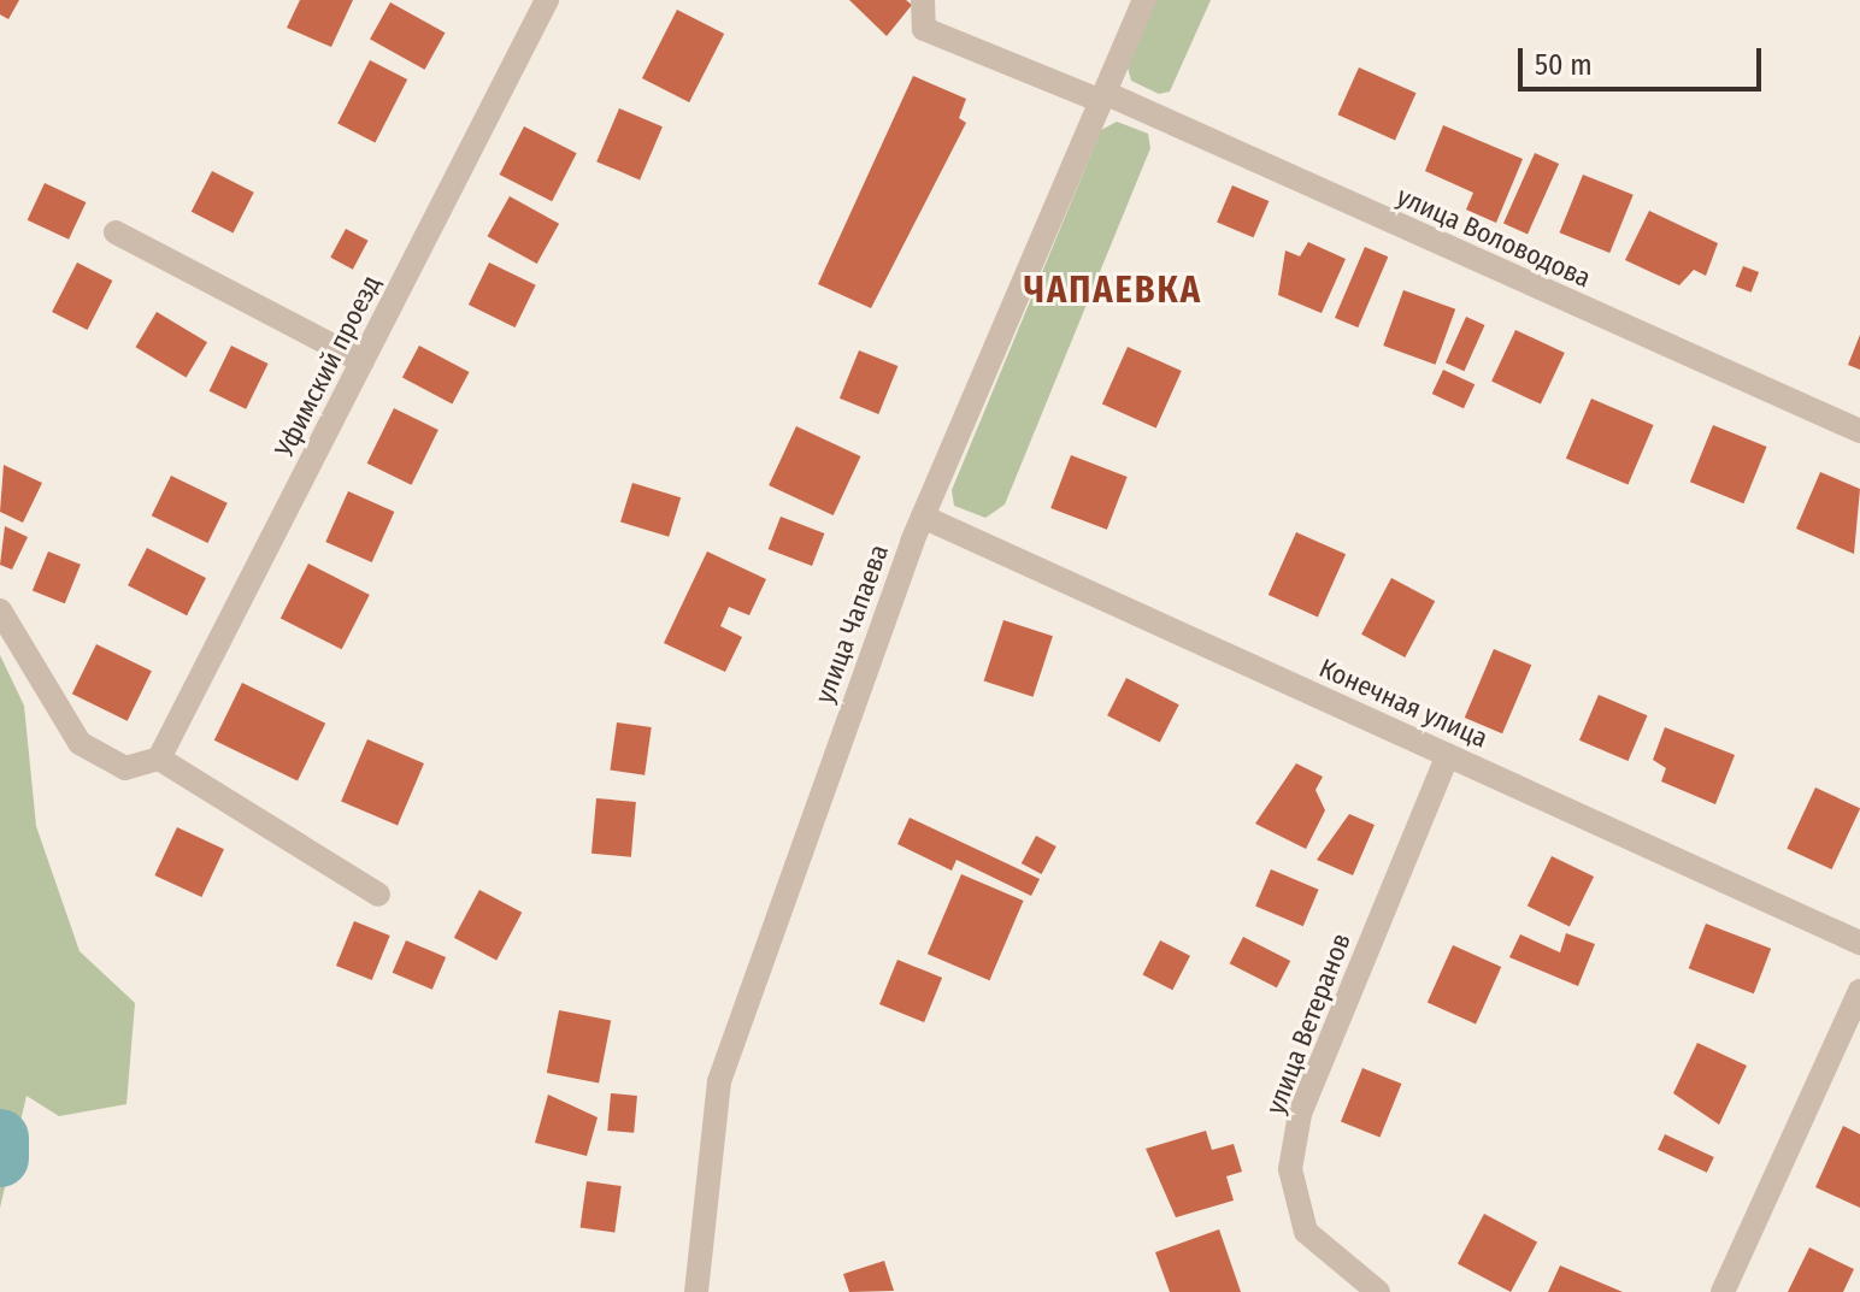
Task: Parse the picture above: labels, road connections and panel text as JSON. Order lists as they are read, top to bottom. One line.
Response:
{"streets":{"street":["улица Воловодова","Уфимский проезд","улица Чапаева","Конечная улица","улица Ветеранов"]},"crossings":[["улица Воловодова","улица Чапаева"],["улица Чапаева","Конечная улица"],["Конечная улица","улица Ветеранов"]],"districts":["ЧАПАЕВКА"],"scale_bar":"50 m"}
